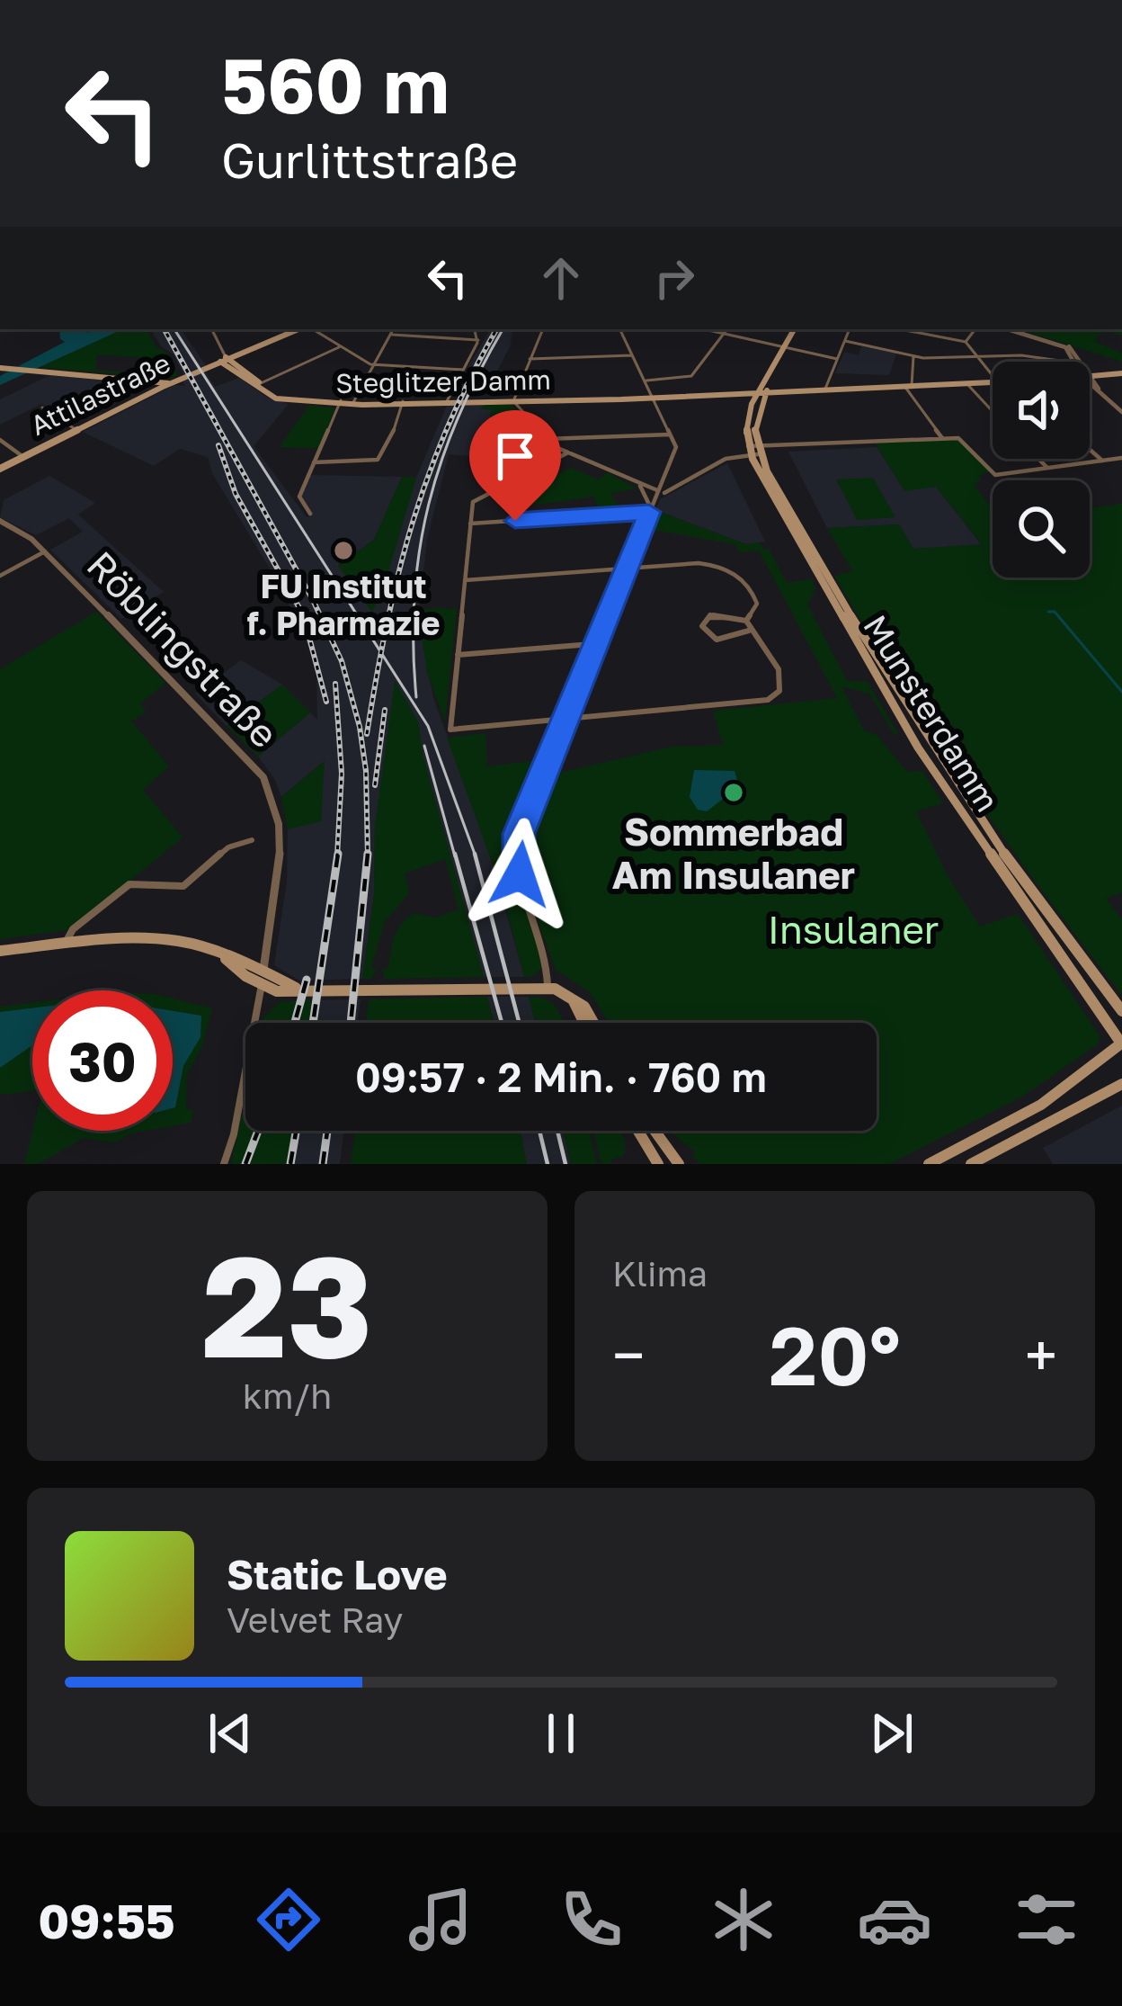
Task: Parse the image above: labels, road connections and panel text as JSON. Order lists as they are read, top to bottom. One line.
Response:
{"streets":{"main road":["Steglitzer Damm","Attilastraße","Munsterdamm"],"street":["Röblingstraße"]},"crossings":[["Steglitzer Damm","Attilastraße"]],"parks":["Insulaner"],"places":["FU Institut f. Pharmazie","Sommerbad Am Insulaner"],"page":{"turn":["560 m","Gurlittstraße"],"limit":"30","trip":"09:57 · 2 Min. · 760 m","tile":[["23","km/h"],"Klima"],"heat":["−","20°","+"],"song":["Static Love","Velvet Ray"],"tabs":"09:55"}}
